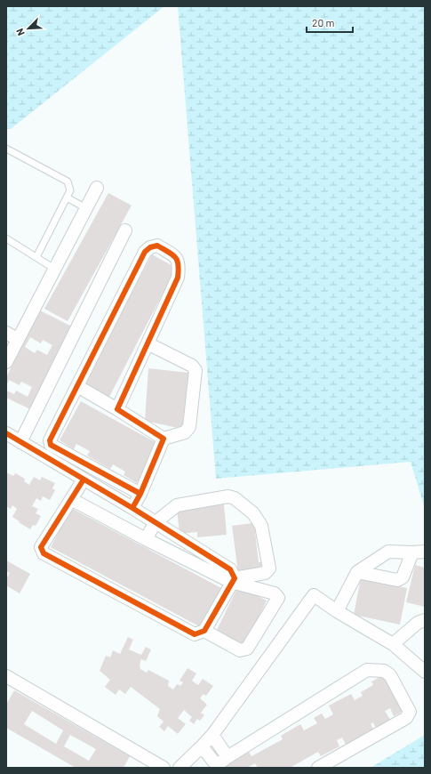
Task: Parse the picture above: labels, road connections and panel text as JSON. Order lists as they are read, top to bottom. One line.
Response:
{"scale_bar":"20 m","north":"bottom left"}
